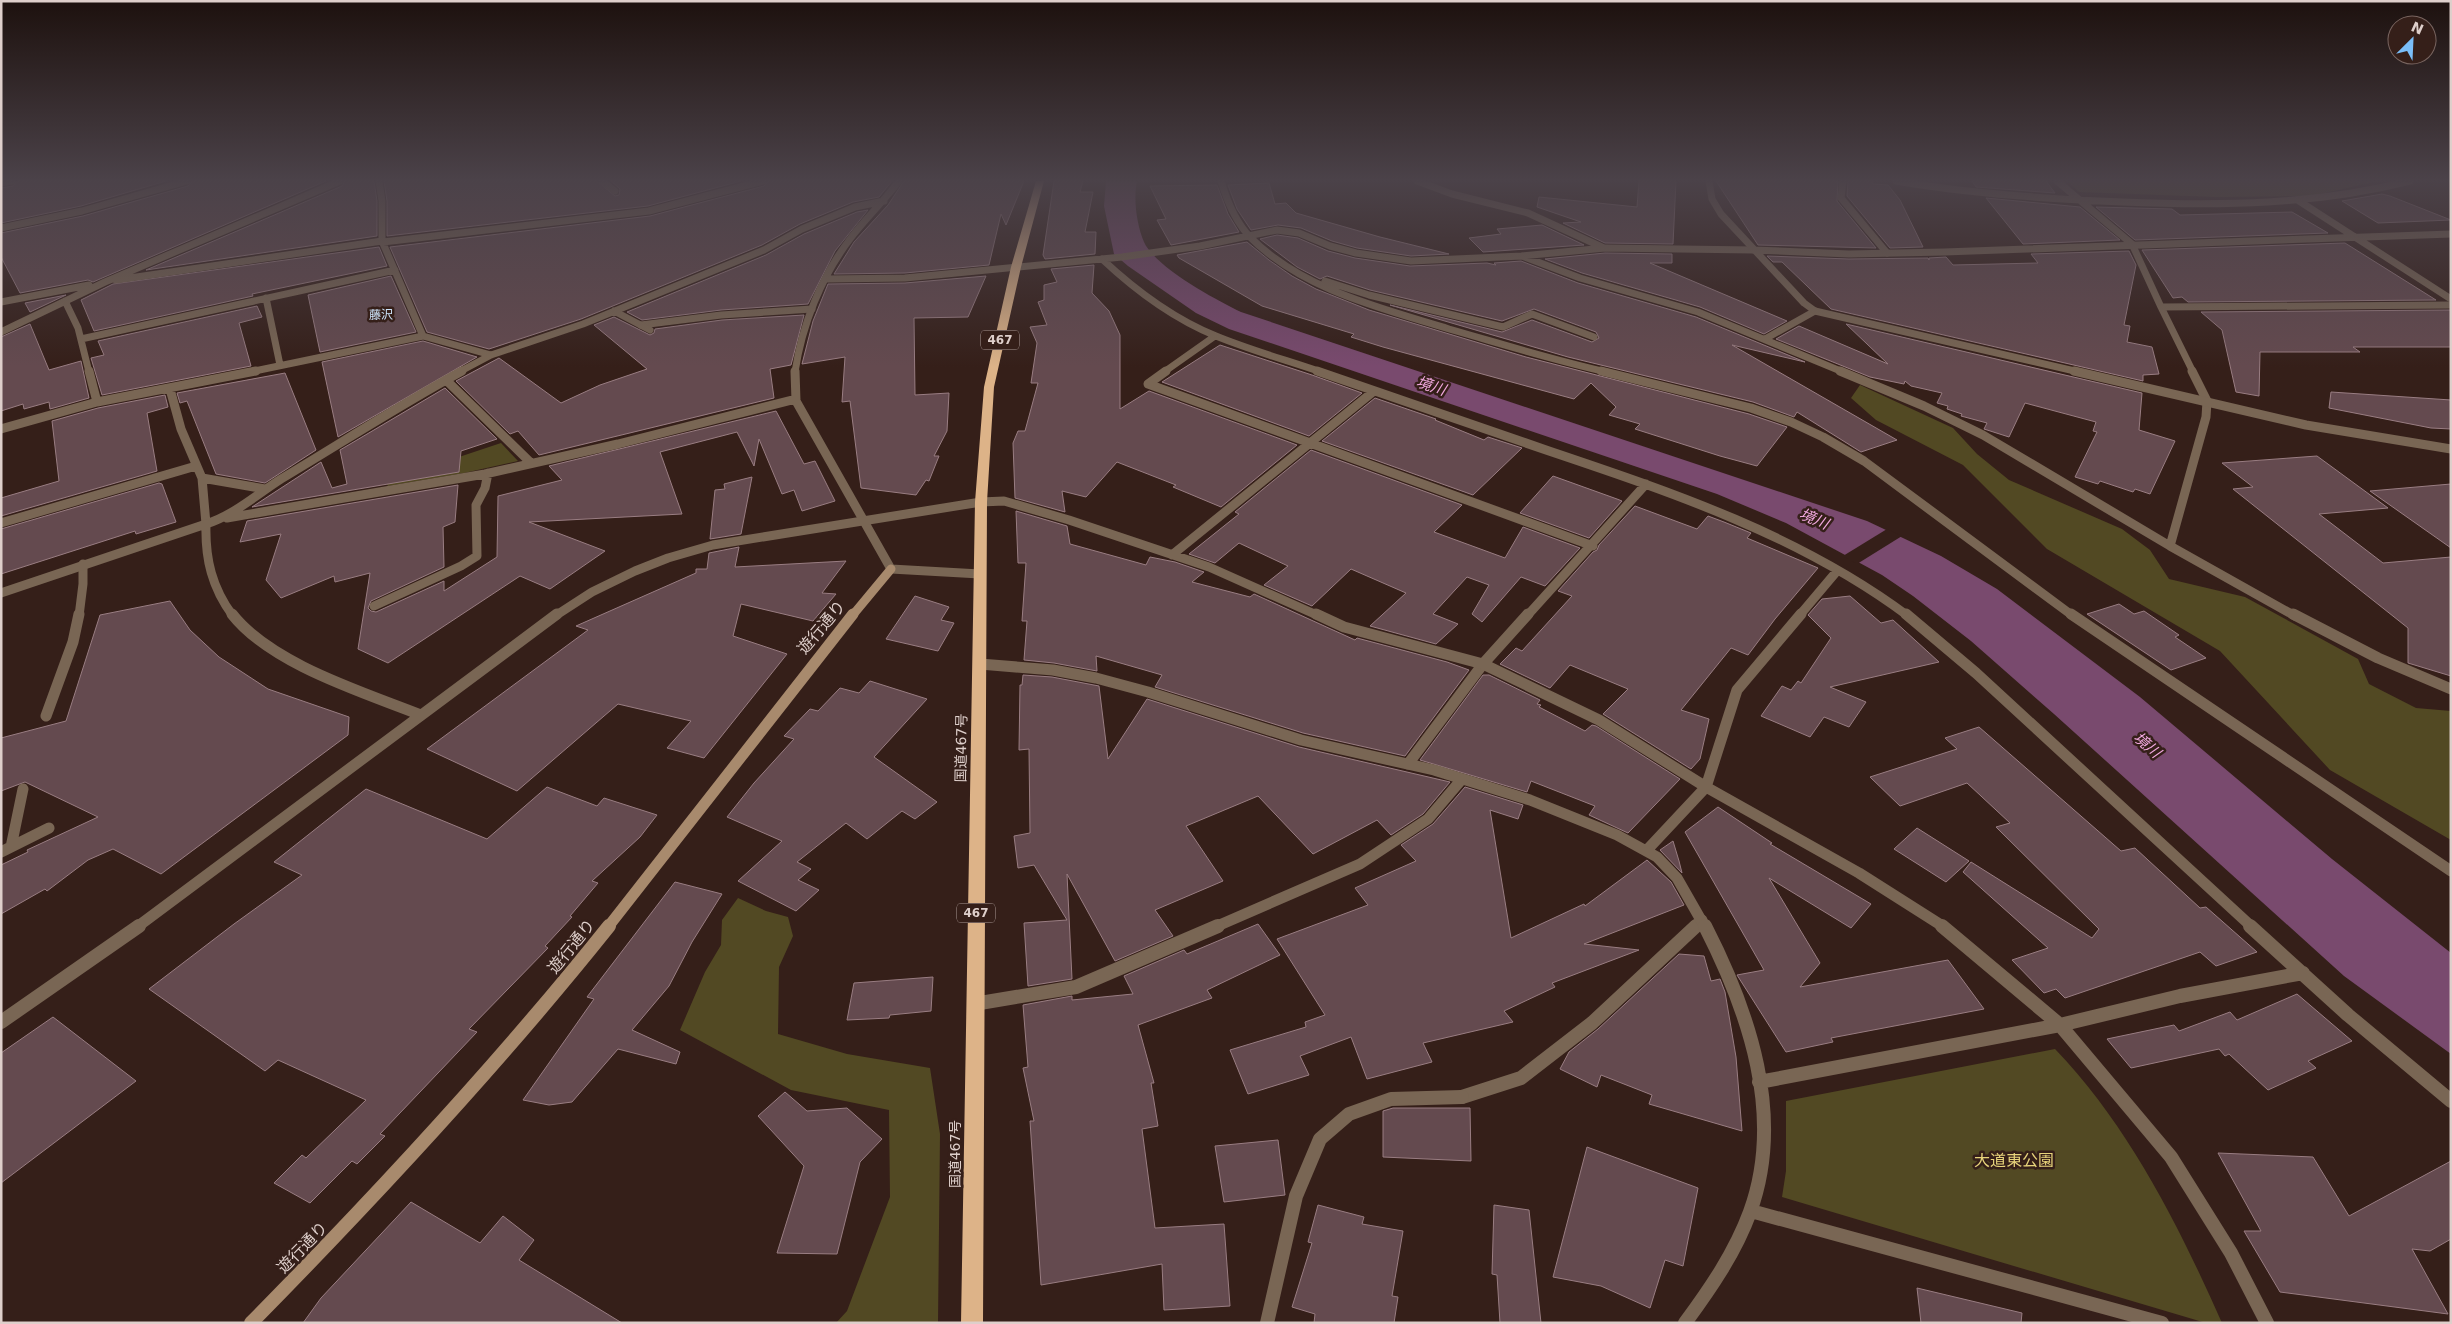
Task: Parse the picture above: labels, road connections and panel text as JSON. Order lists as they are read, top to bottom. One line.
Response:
{"streets":{"highway":["467","国道467号"],"main road":["遊行通り"]},"districts":["藤沢"],"water":["境川"],"parks":["大道東公園"],"north":"top right"}
